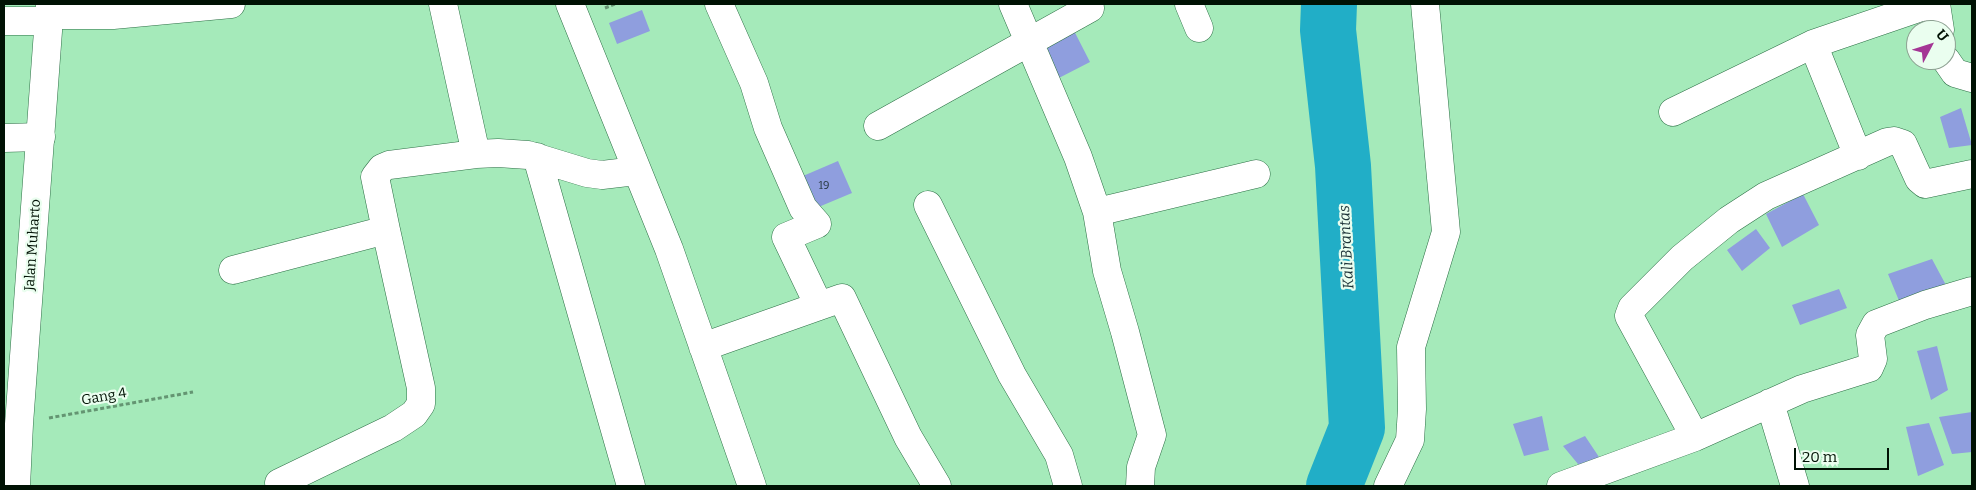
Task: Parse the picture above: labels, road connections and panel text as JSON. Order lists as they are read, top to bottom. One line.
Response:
{"streets":{"street":["Jalan Muharto"],"path":["Gang 4"]},"crossings":[["Jalan Muharto","Gang 4"]],"water":["Kali Brantas"],"house_numbers":["19"],"scale_bar":"20 m","north":"top right"}
